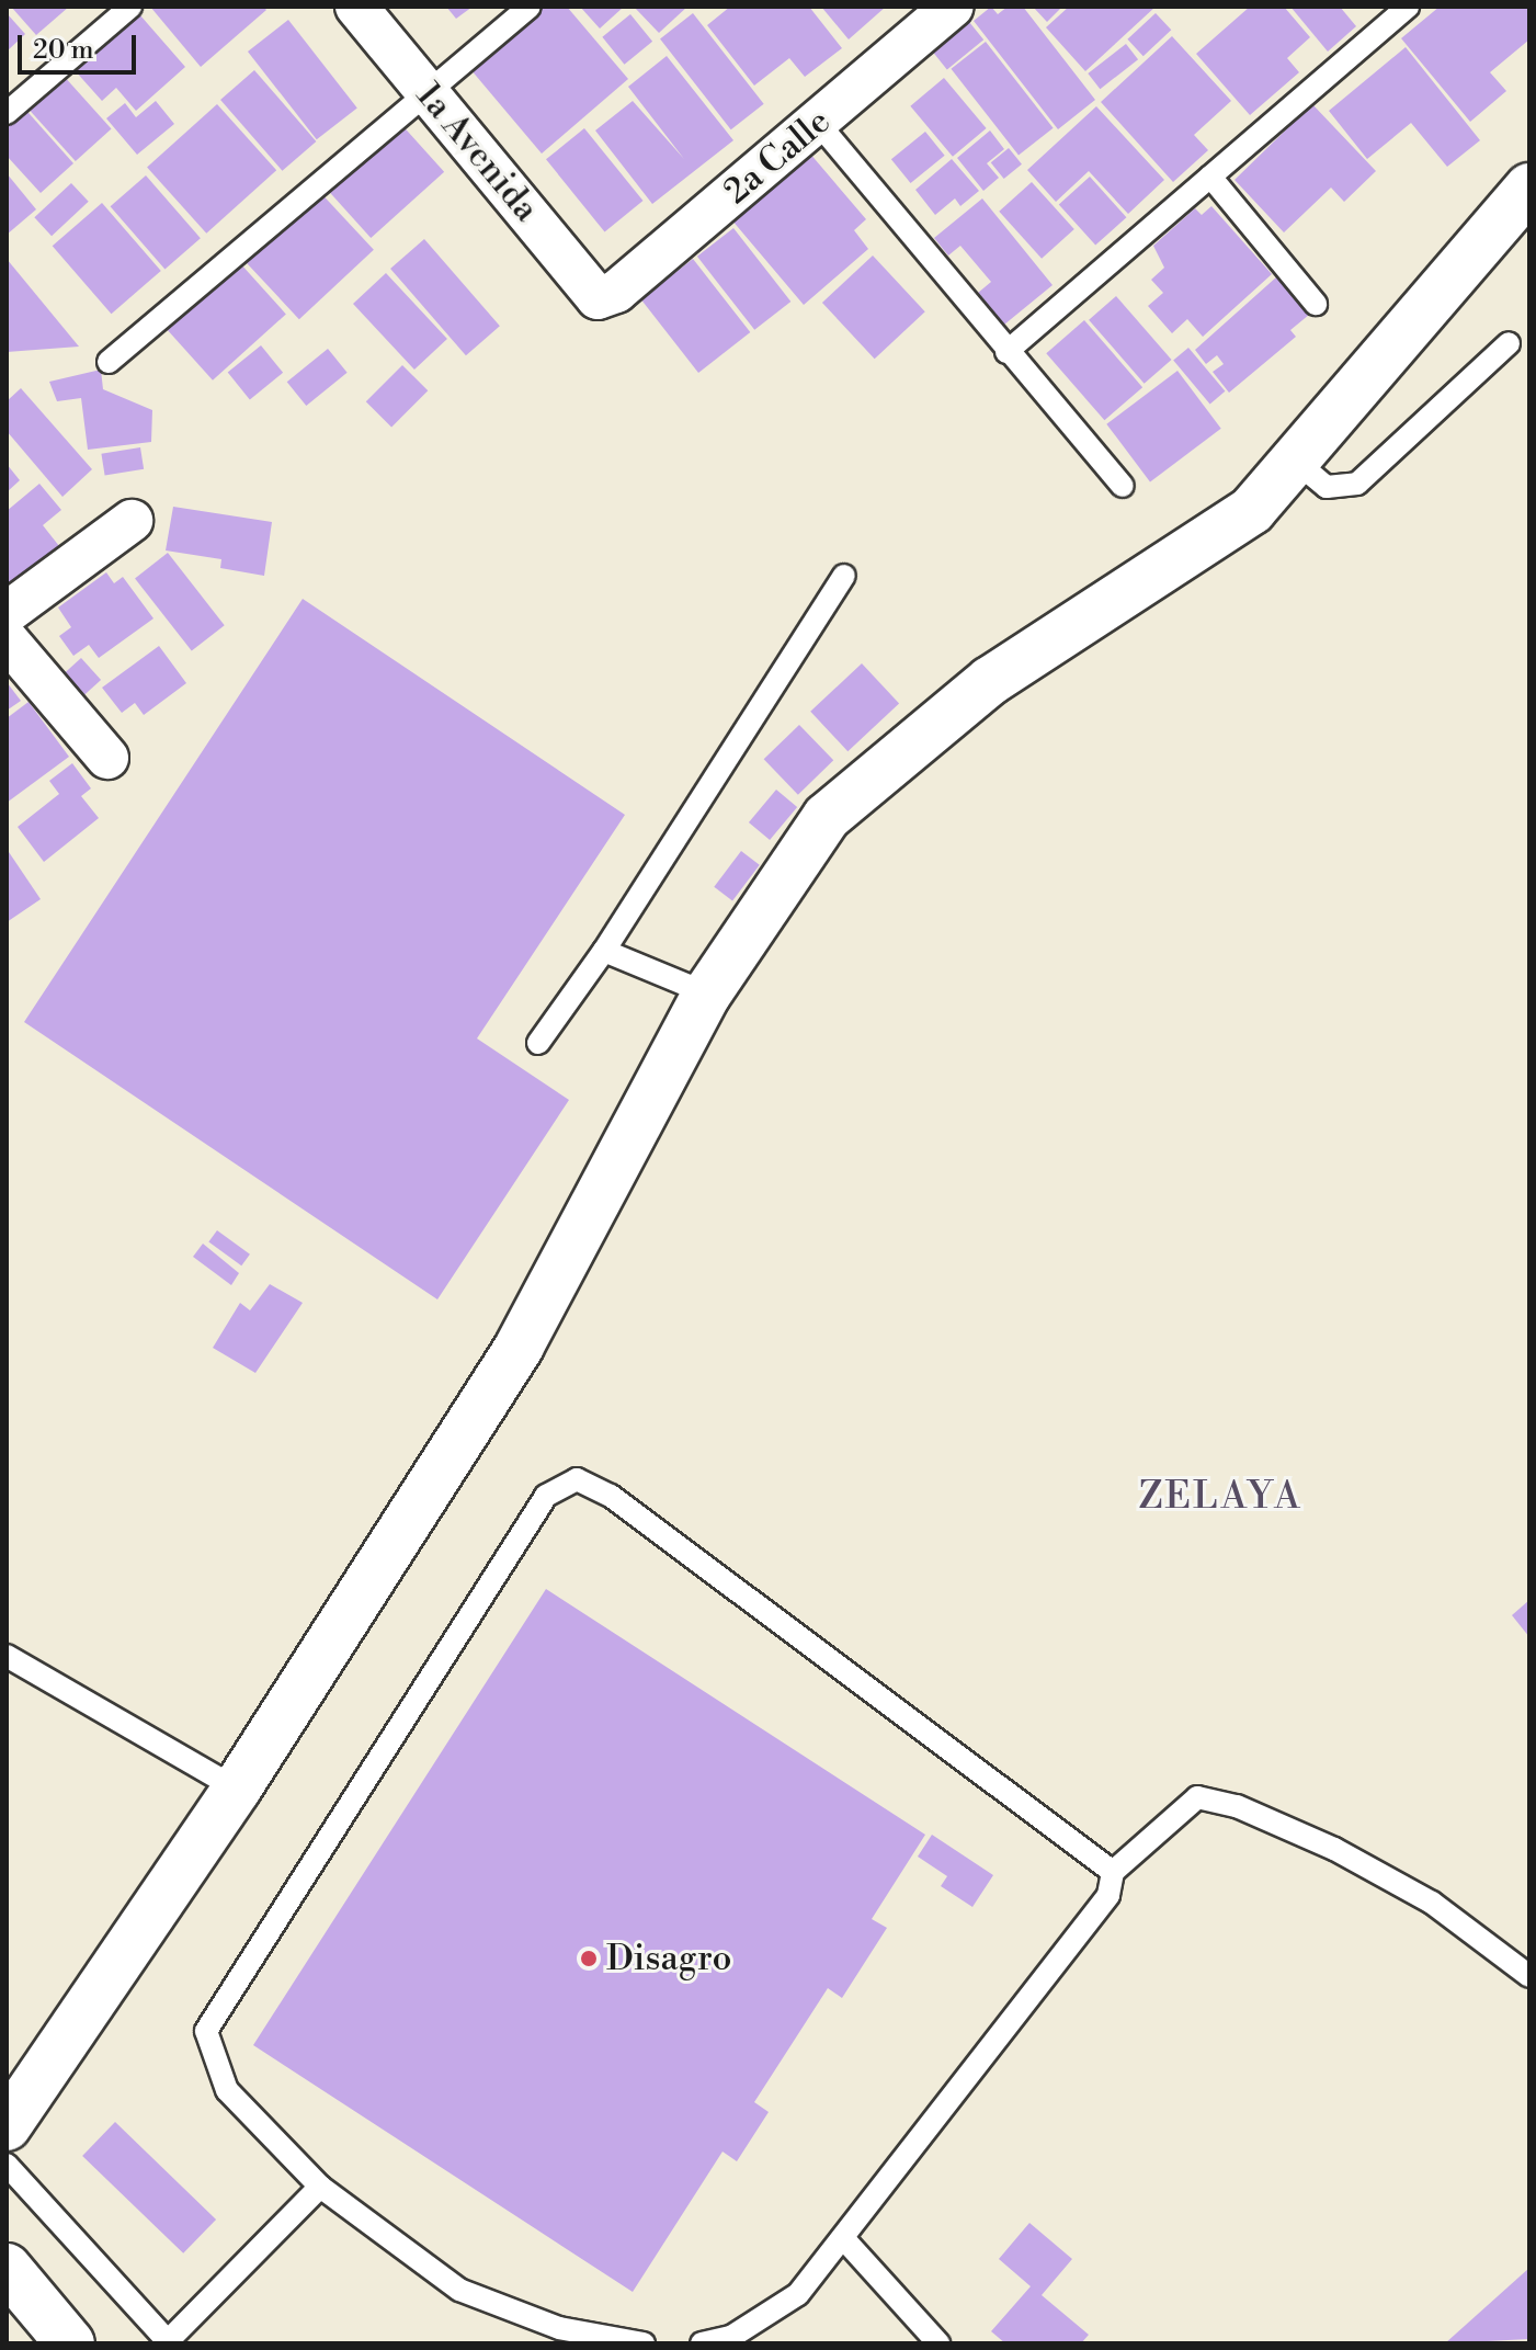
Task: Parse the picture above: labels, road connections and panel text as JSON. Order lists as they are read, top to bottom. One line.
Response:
{"streets":{"street":["1a Avenida","2a Calle"]},"crossings":[["1a Avenida","2a Calle"]],"districts":["ZELAYA"],"places":["Disagro"],"scale_bar":"20 m"}
